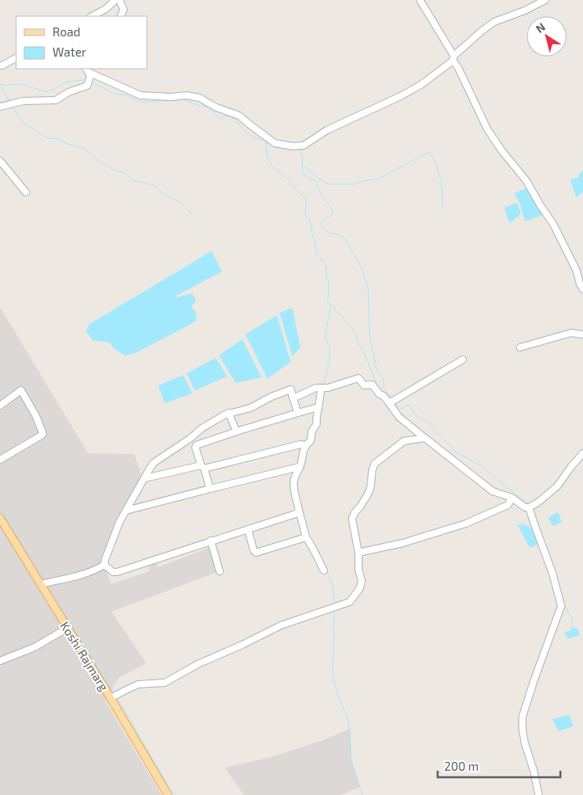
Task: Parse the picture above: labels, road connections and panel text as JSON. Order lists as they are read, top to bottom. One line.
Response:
{"streets":{"main road":["Koshi Rajmarg"]},"legend":["Road","Water"],"scale_bar":"200 m","north":"top left"}
